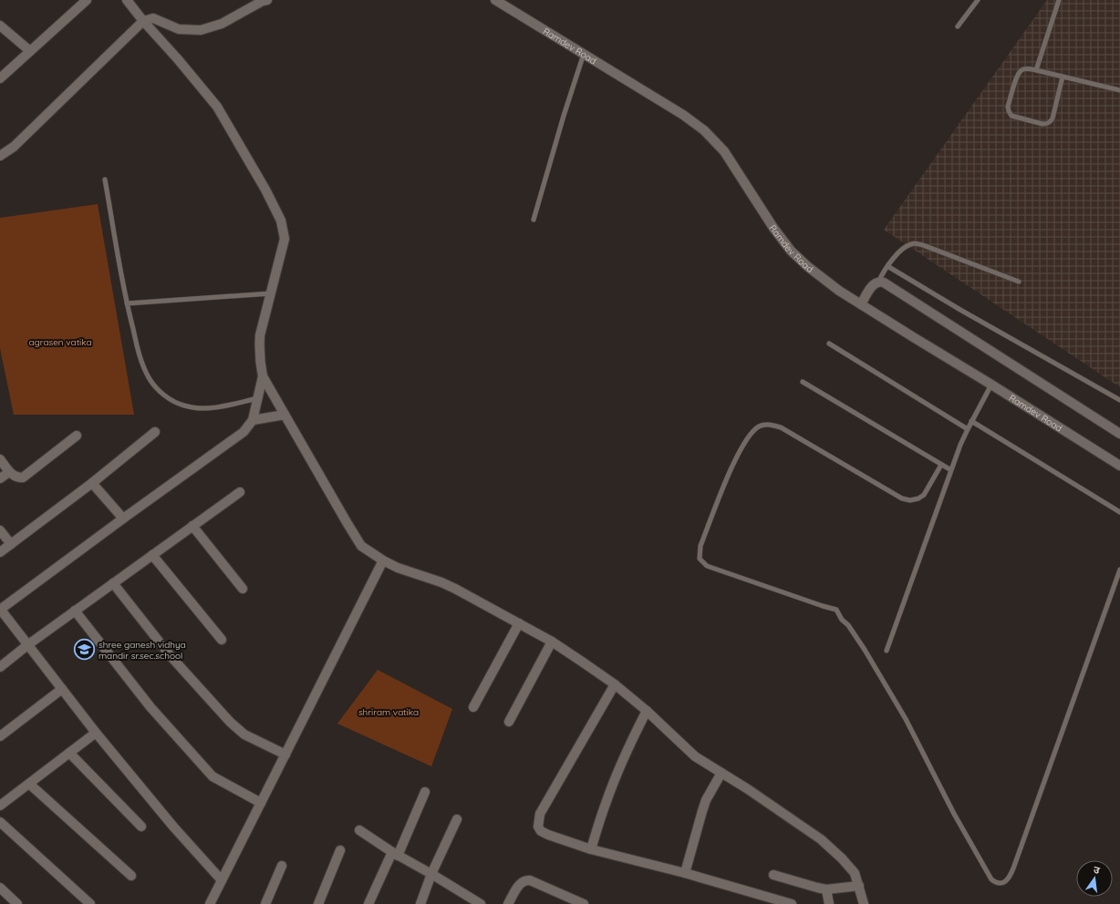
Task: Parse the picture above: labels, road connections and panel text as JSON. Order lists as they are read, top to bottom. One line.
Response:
{"streets":{"street":["Ramdev Road"]},"parks":["agrasen vatika","shriram vatika"],"places":{"school or university":["shree ganesh vidhya mandir sr.sec.school"]},"north":"top"}
